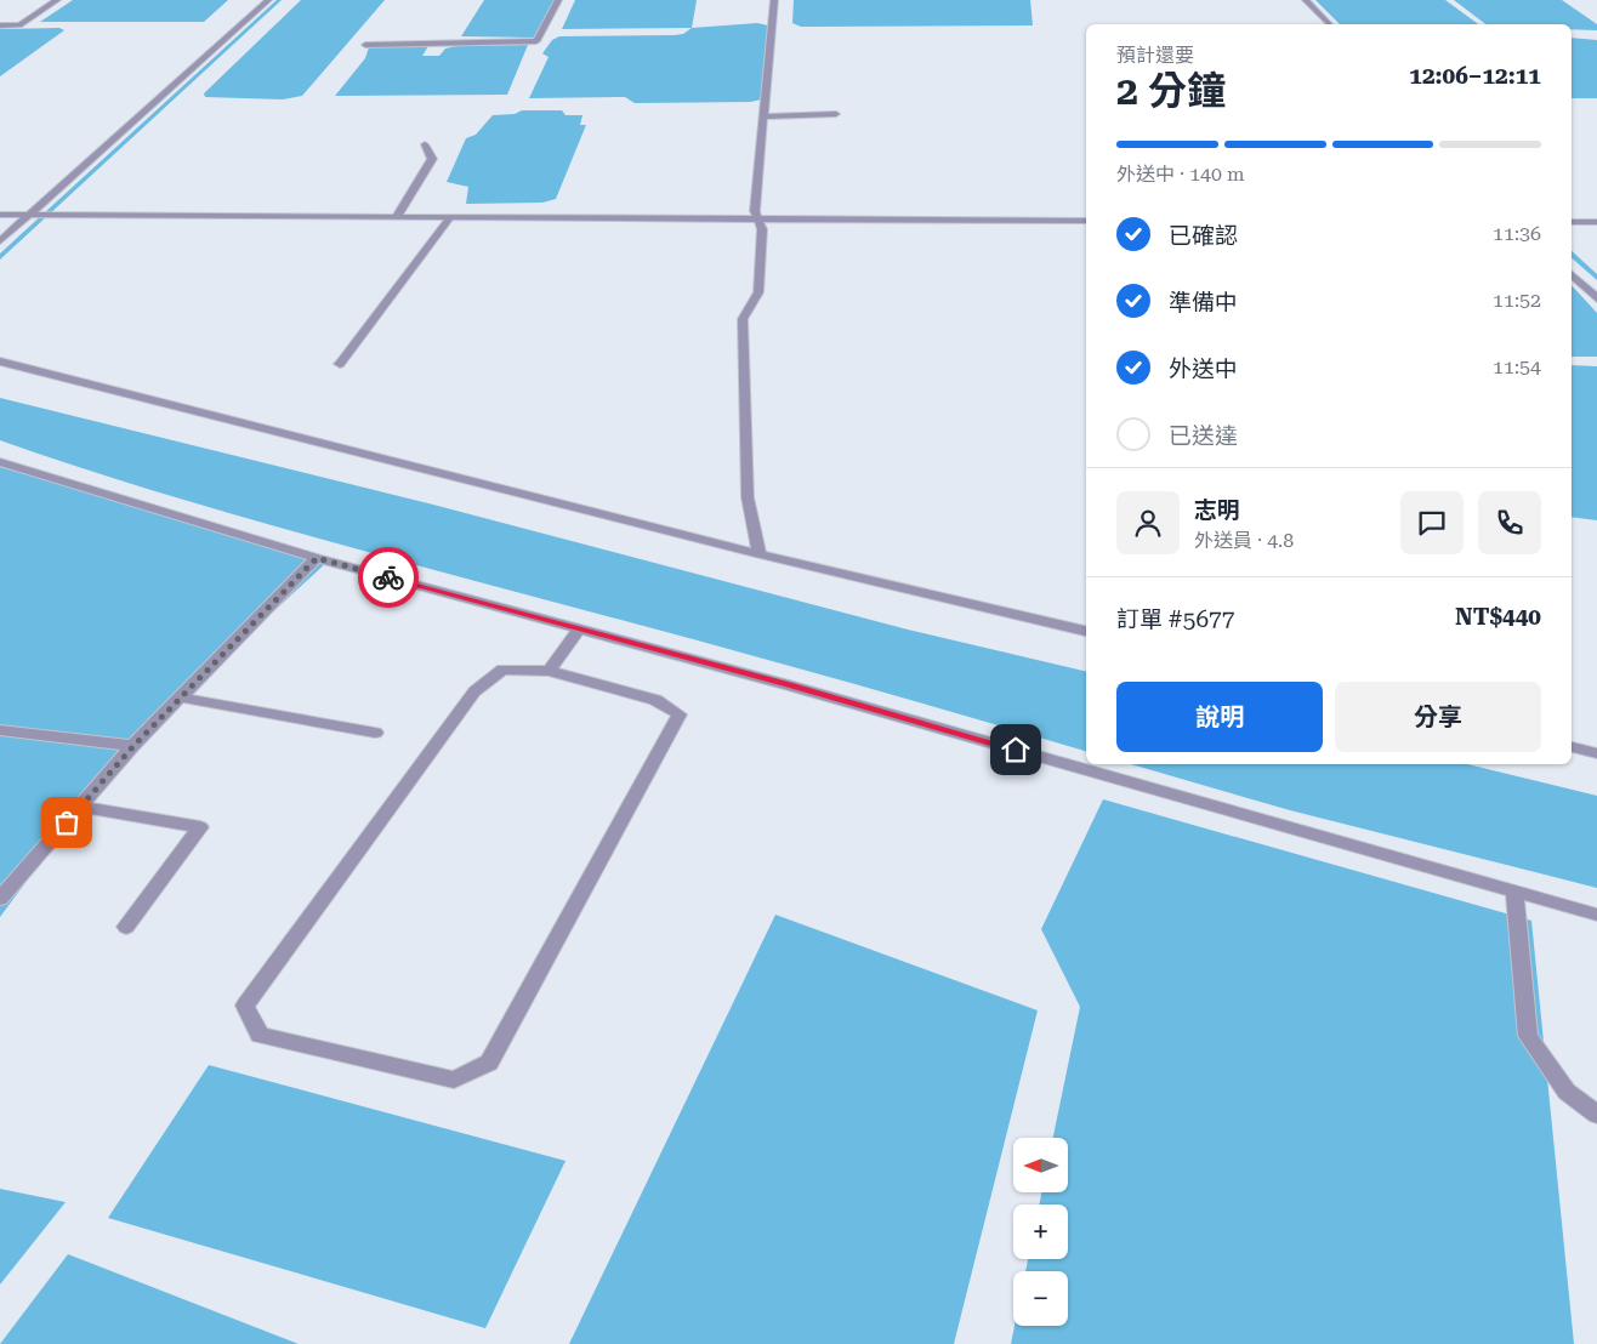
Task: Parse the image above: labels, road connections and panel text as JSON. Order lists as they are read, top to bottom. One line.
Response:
{"north":"left","page":{"heading":["2 分鐘","預計還要","12:06–12:11"],"panel":["志明","外送員 · 4.8","訂單 #5677","NT$440"],"bar":"外送中 · 140 m","list":[["已確認","11:36"],["準備中","11:52"],["外送中","11:54"],"已送達"],"buttons":["說明","分享"],"map_buttons":["+","−"]}}
